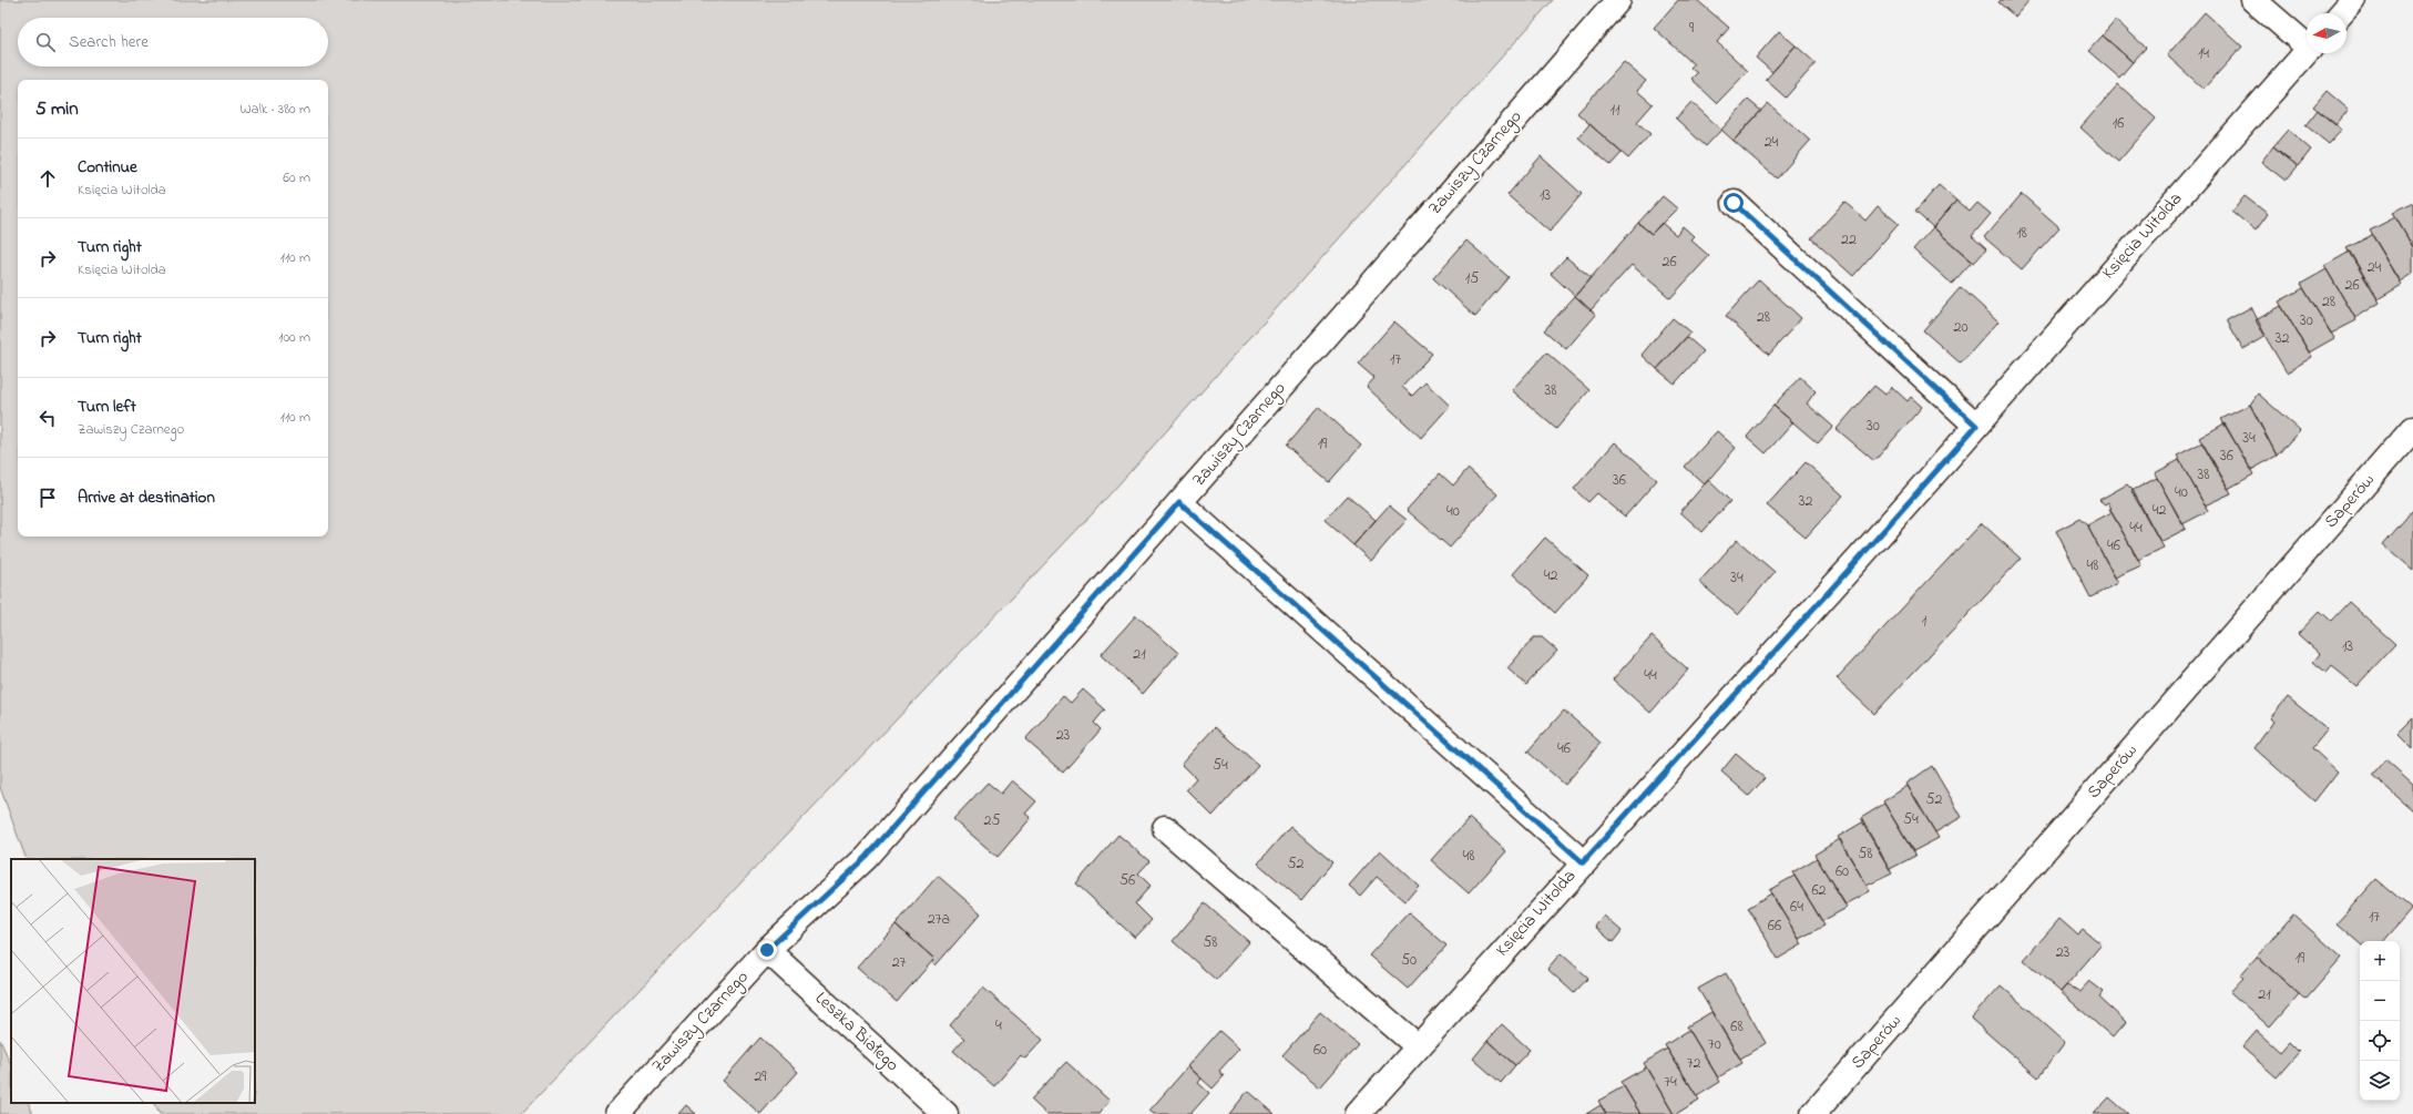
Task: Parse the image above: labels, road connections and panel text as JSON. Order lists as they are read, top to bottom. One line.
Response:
{"streets":{"street":["Zawiszy Czarnego","Księcia Witolda","Saperów","Leszka Białego"]},"crossings":[["Zawiszy Czarnego","Leszka Białego"]],"house_numbers":["9","14","11","16","24","13","18","22","26","24","15","26","28","28","30","20","32","17","38","30","34","19","36","38","36","40","32","42","40","44","46","48","42","34","1","13","21","44","23","46","54","52","54","25","58","48","52","60","56","62","64","17","27a","66","58","23","19","50","27","21","4","68","70","60","72","29","74"],"north":"left","page":{"search":"Search here","heading":["5 min","Walk · 380 m"],"list":[["Continue","Księcia Witolda","60 m"],["Turn right","Księcia Witolda","110 m"],["Turn right","100 m"],["Turn left","Zawiszy Czarnego","110 m"],"Arrive at destination"],"map_buttons":["+","−"]}}
